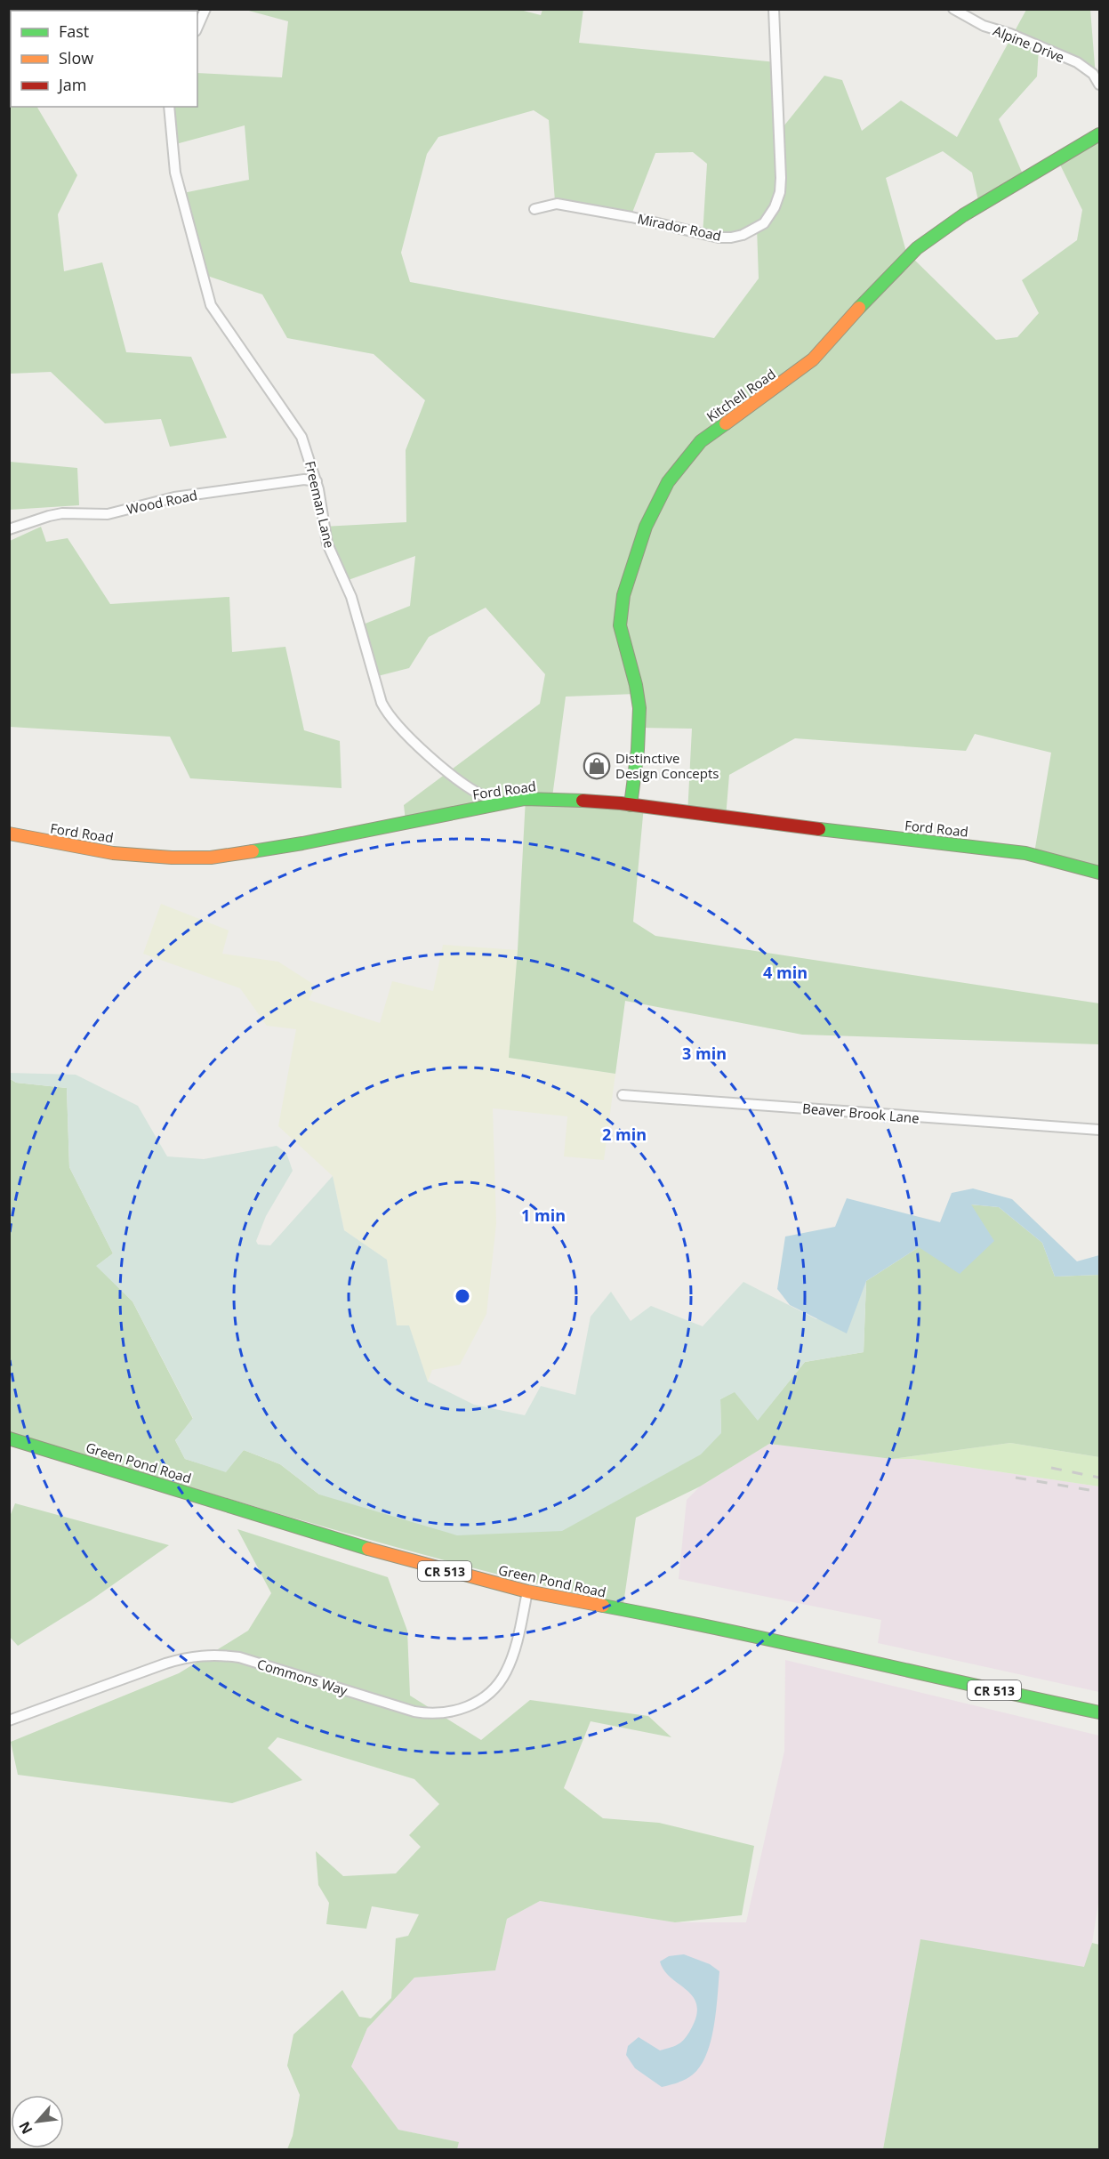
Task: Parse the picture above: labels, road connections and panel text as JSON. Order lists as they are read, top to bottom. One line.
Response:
{"streets":{"street":["Alpine Drive","Mirador Road","Kitchell Road","Wood Road","Freeman Lane","Ford Road","Beaver Brook Lane","Green Pond Road","CR 513","Commons Way"]},"crossings":[["Kitchell Road","Ford Road"],["Wood Road","Freeman Lane"],["Freeman Lane","Ford Road"],["Green Pond Road","Commons Way"]],"places":{"shop":["Distinctive Design Concepts"]},"legend":["Fast","Slow","Jam"],"north":"bottom left","rings":["4 min","3 min","2 min","1 min"]}
